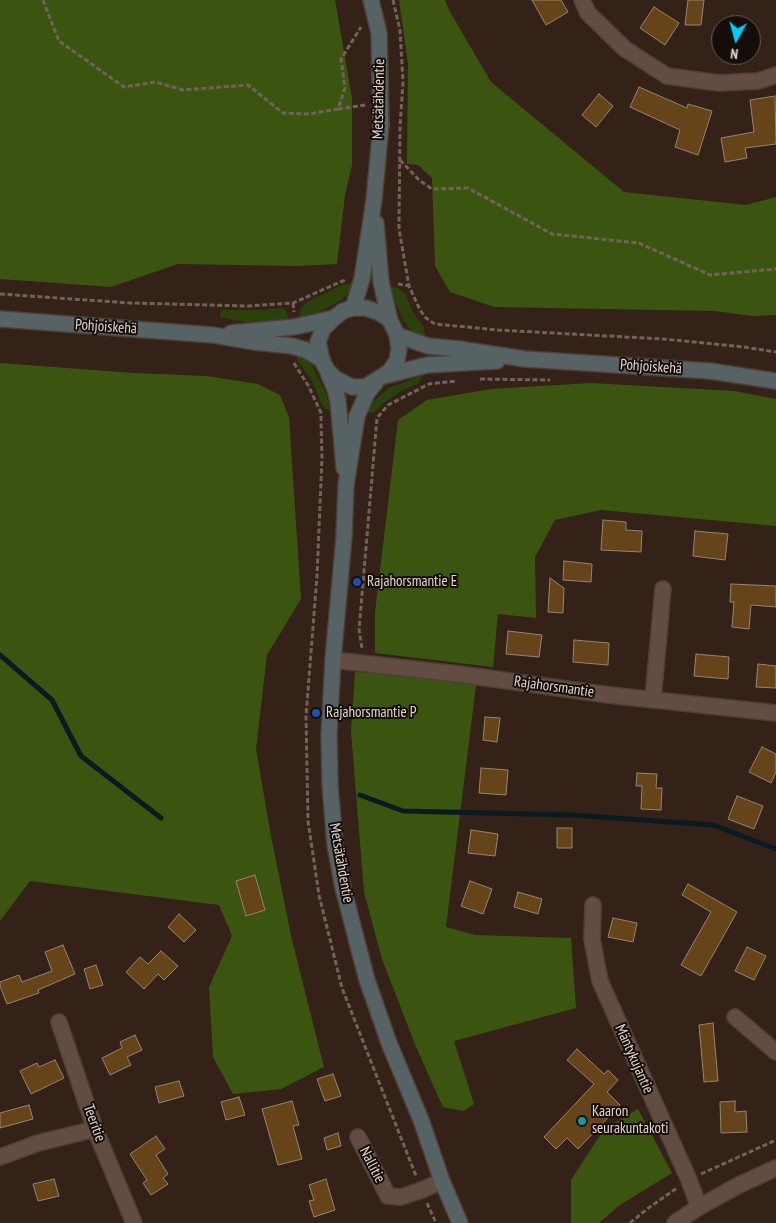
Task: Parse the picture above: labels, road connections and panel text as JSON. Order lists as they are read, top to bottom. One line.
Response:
{"streets":{"main road":["Metsätähdentie","Pohjoiskehä"],"street":["Rajahorsmantie","Mäntykujantie","Teeritie","Nallitie"]},"crossings":[["Metsätähdentie","Pohjoiskehä"],["Metsätähdentie","Rajahorsmantie"],["Metsätähdentie","Nallitie"]],"places":["Rajahorsmantie E","Rajahorsmantie P","Kaaron seurakuntakoti"],"north":"bottom"}
